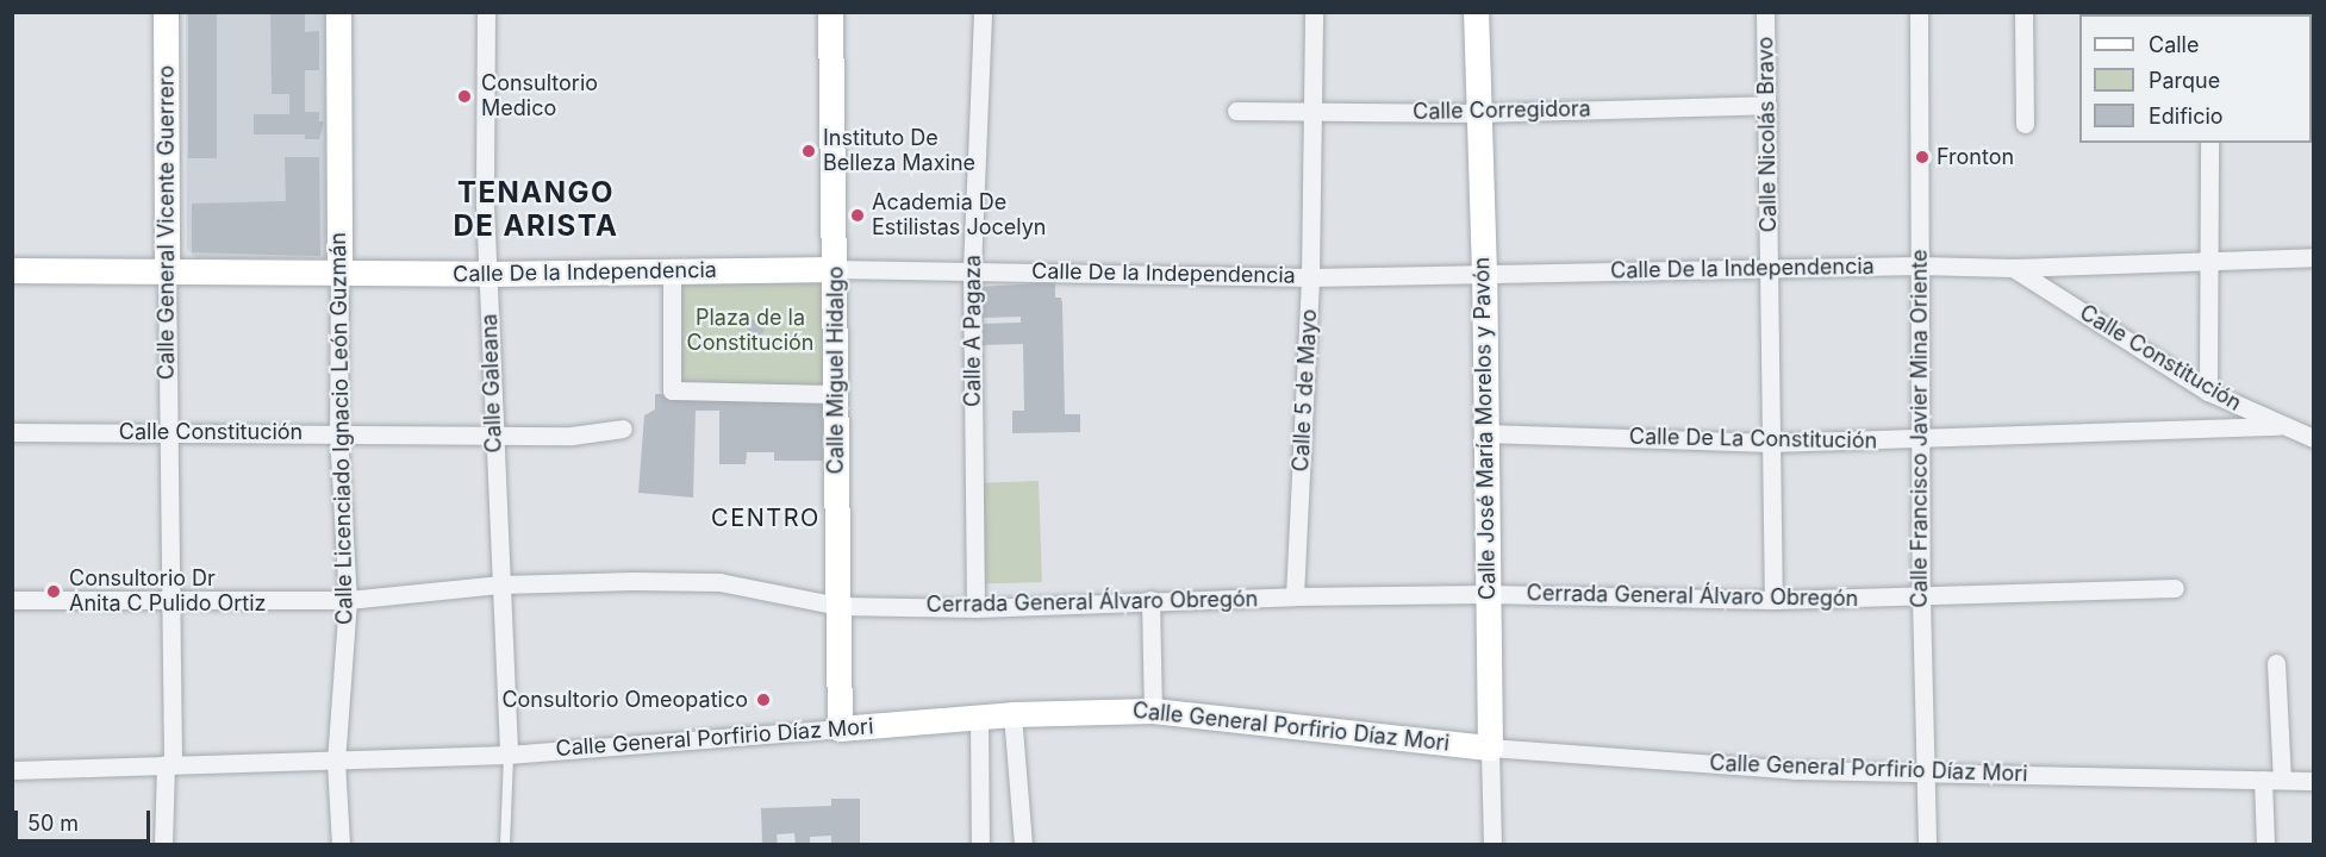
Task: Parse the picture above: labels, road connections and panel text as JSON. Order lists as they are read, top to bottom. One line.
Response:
{"streets":{"street":["Calle Corregidora","Calle Nicolás Bravo","Calle General Vicente Guerrero","Calle De la Independencia","Calle A Pagaza","Calle Constitución","Calle Miguel Hidalgo","Calle Galeana","Calle 5 de Mayo","Calle Licenciado Ignacio León Guzmán","Calle José María Morelos y Pavón","Calle Francisco Javier Mina Oriente","Calle De La Constitución","Cerrada General Álvaro Obregón","Calle General Porfirio Díaz Mori"]},"crossings":[["Calle Corregidora","Calle Nicolás Bravo"],["Calle Corregidora","Calle 5 de Mayo"],["Calle Corregidora","Calle José María Morelos y Pavón"],["Calle Nicolás Bravo","Calle De la Independencia"],["Calle Nicolás Bravo","Calle De La Constitución"],["Calle Nicolás Bravo","Cerrada General Álvaro Obregón"],["Calle General Vicente Guerrero","Calle De la Independencia"],["Calle General Vicente Guerrero","Calle Constitución"],["Calle General Vicente Guerrero","Cerrada General Álvaro Obregón"],["Calle General Vicente Guerrero","Calle General Porfirio Díaz Mori"],["Calle De la Independencia","Calle A Pagaza"],["Calle De la Independencia","Calle Constitución"],["Calle De la Independencia","Calle Miguel Hidalgo"],["Calle De la Independencia","Calle Galeana"],["Calle De la Independencia","Calle 5 de Mayo"],["Calle De la Independencia","Calle Licenciado Ignacio León Guzmán"],["Calle De la Independencia","Calle José María Morelos y Pavón"],["Calle De la Independencia","Calle Francisco Javier Mina Oriente"],["Calle A Pagaza","Cerrada General Álvaro Obregón"],["Calle Constitución","Calle Galeana"],["Calle Constitución","Calle Licenciado Ignacio León Guzmán"],["Calle Constitución","Calle De La Constitución"],["Calle Miguel Hidalgo","Cerrada General Álvaro Obregón"],["Calle Miguel Hidalgo","Calle General Porfirio Díaz Mori"],["Calle Galeana","Cerrada General Álvaro Obregón"],["Calle Galeana","Calle General Porfirio Díaz Mori"],["Calle 5 de Mayo","Cerrada General Álvaro Obregón"],["Calle Licenciado Ignacio León Guzmán","Cerrada General Álvaro Obregón"],["Calle Licenciado Ignacio León Guzmán","Calle General Porfirio Díaz Mori"],["Calle José María Morelos y Pavón","Calle De La Constitución"],["Calle José María Morelos y Pavón","Cerrada General Álvaro Obregón"],["Calle José María Morelos y Pavón","Calle General Porfirio Díaz Mori"],["Calle Francisco Javier Mina Oriente","Calle De La Constitución"],["Calle Francisco Javier Mina Oriente","Cerrada General Álvaro Obregón"],["Calle Francisco Javier Mina Oriente","Calle General Porfirio Díaz Mori"]],"districts":["TENANGO DE ARISTA","CENTRO"],"parks":["Plaza de la Constitución"],"places":["Consultorio Medico","Instituto De Belleza Maxine","Fronton","Academia De Estilistas Jocelyn","Consultorio Dr Anita C Pulido Ortiz","Consultorio Omeopatico"],"legend":["Calle","Parque","Edificio"],"scale_bar":"50 m"}
